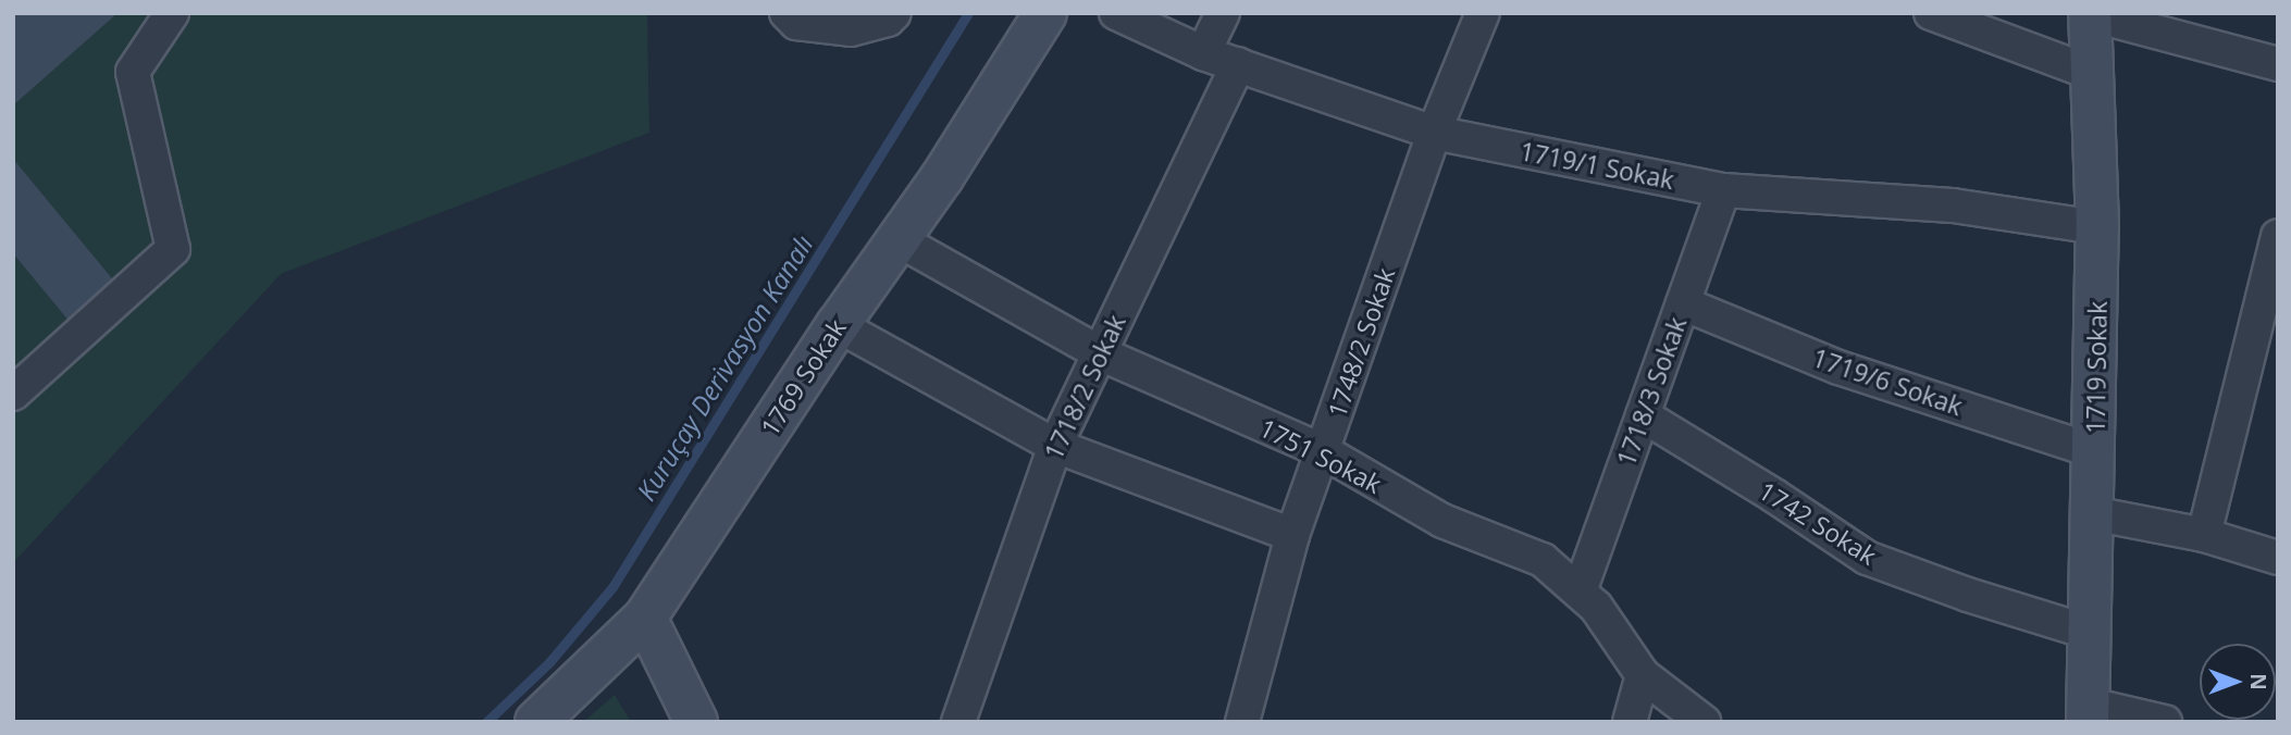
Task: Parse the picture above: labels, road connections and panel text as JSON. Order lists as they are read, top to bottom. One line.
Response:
{"streets":{"street":["1719/1 Sokak","1748/2 Sokak","1719 Sokak","1769 Sokak","1719/6 Sokak","1718/2 Sokak","1718/3 Sokak","1751 Sokak","1742 Sokak"]},"crossings":[["1719/1 Sokak","1748/2 Sokak"],["1719/1 Sokak","1719 Sokak"],["1719/1 Sokak","1718/2 Sokak"],["1719/1 Sokak","1718/3 Sokak"],["1748/2 Sokak","1751 Sokak"],["1719 Sokak","1719/6 Sokak"],["1719 Sokak","1742 Sokak"],["1769 Sokak","1751 Sokak"],["1719/6 Sokak","1718/3 Sokak"],["1718/2 Sokak","1751 Sokak"],["1718/3 Sokak","1751 Sokak"],["1718/3 Sokak","1742 Sokak"]],"water":["Kuruçay Derivasyon Kanalı"],"north":"right"}
